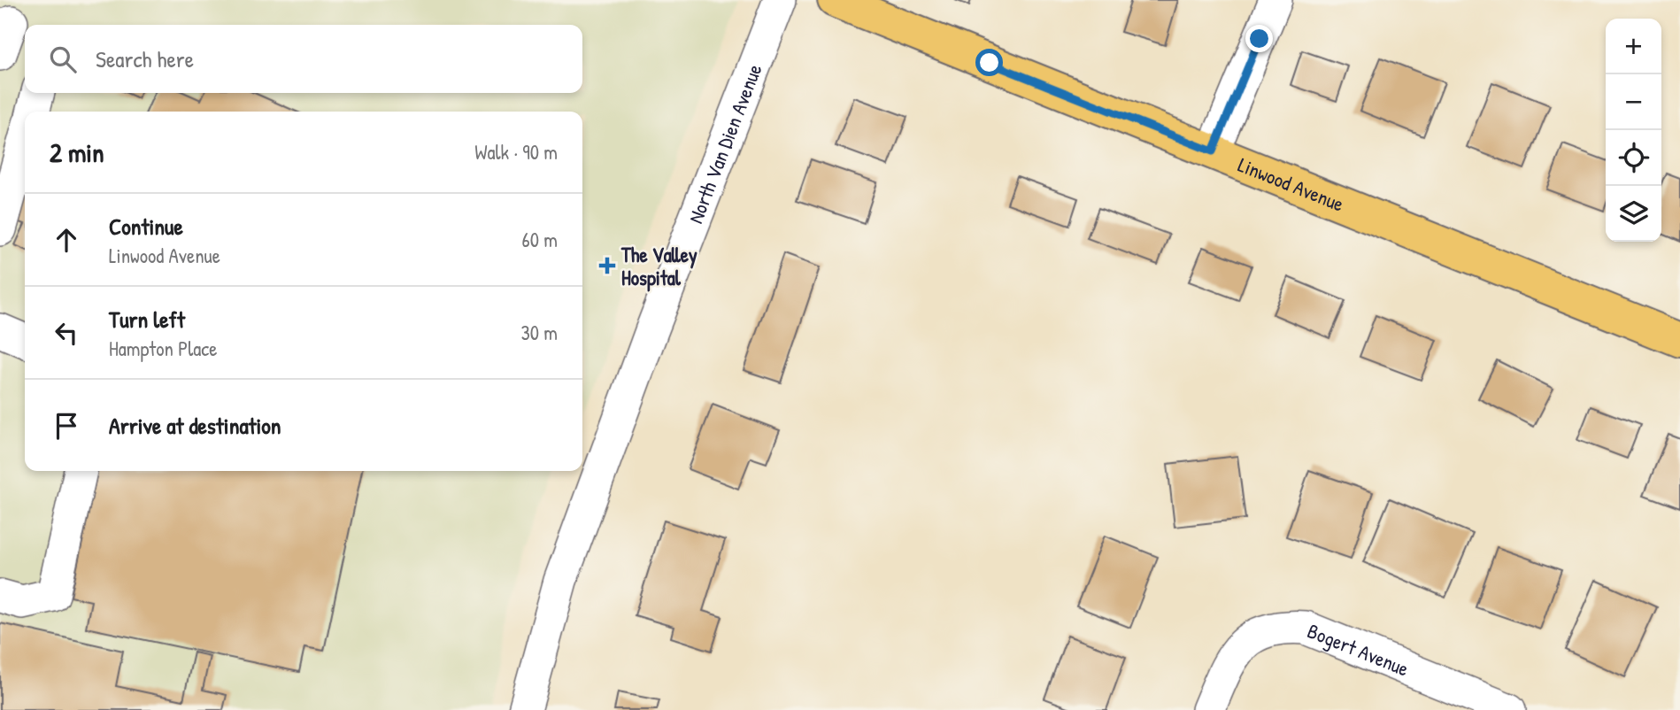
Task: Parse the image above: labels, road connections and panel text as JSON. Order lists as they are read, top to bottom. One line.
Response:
{"streets":{"main road":["Linwood Avenue"],"street":["North Van Dien Avenue","Bogert Avenue"]},"places":{"health":["The Valley Hospital"]},"page":{"map_buttons":["+","−"],"search":"Search here","heading":["2 min","Walk · 90 m"],"list":[["Continue","Linwood Avenue","60 m"],["Turn left","Hampton Place","30 m"],"Arrive at destination"]}}
